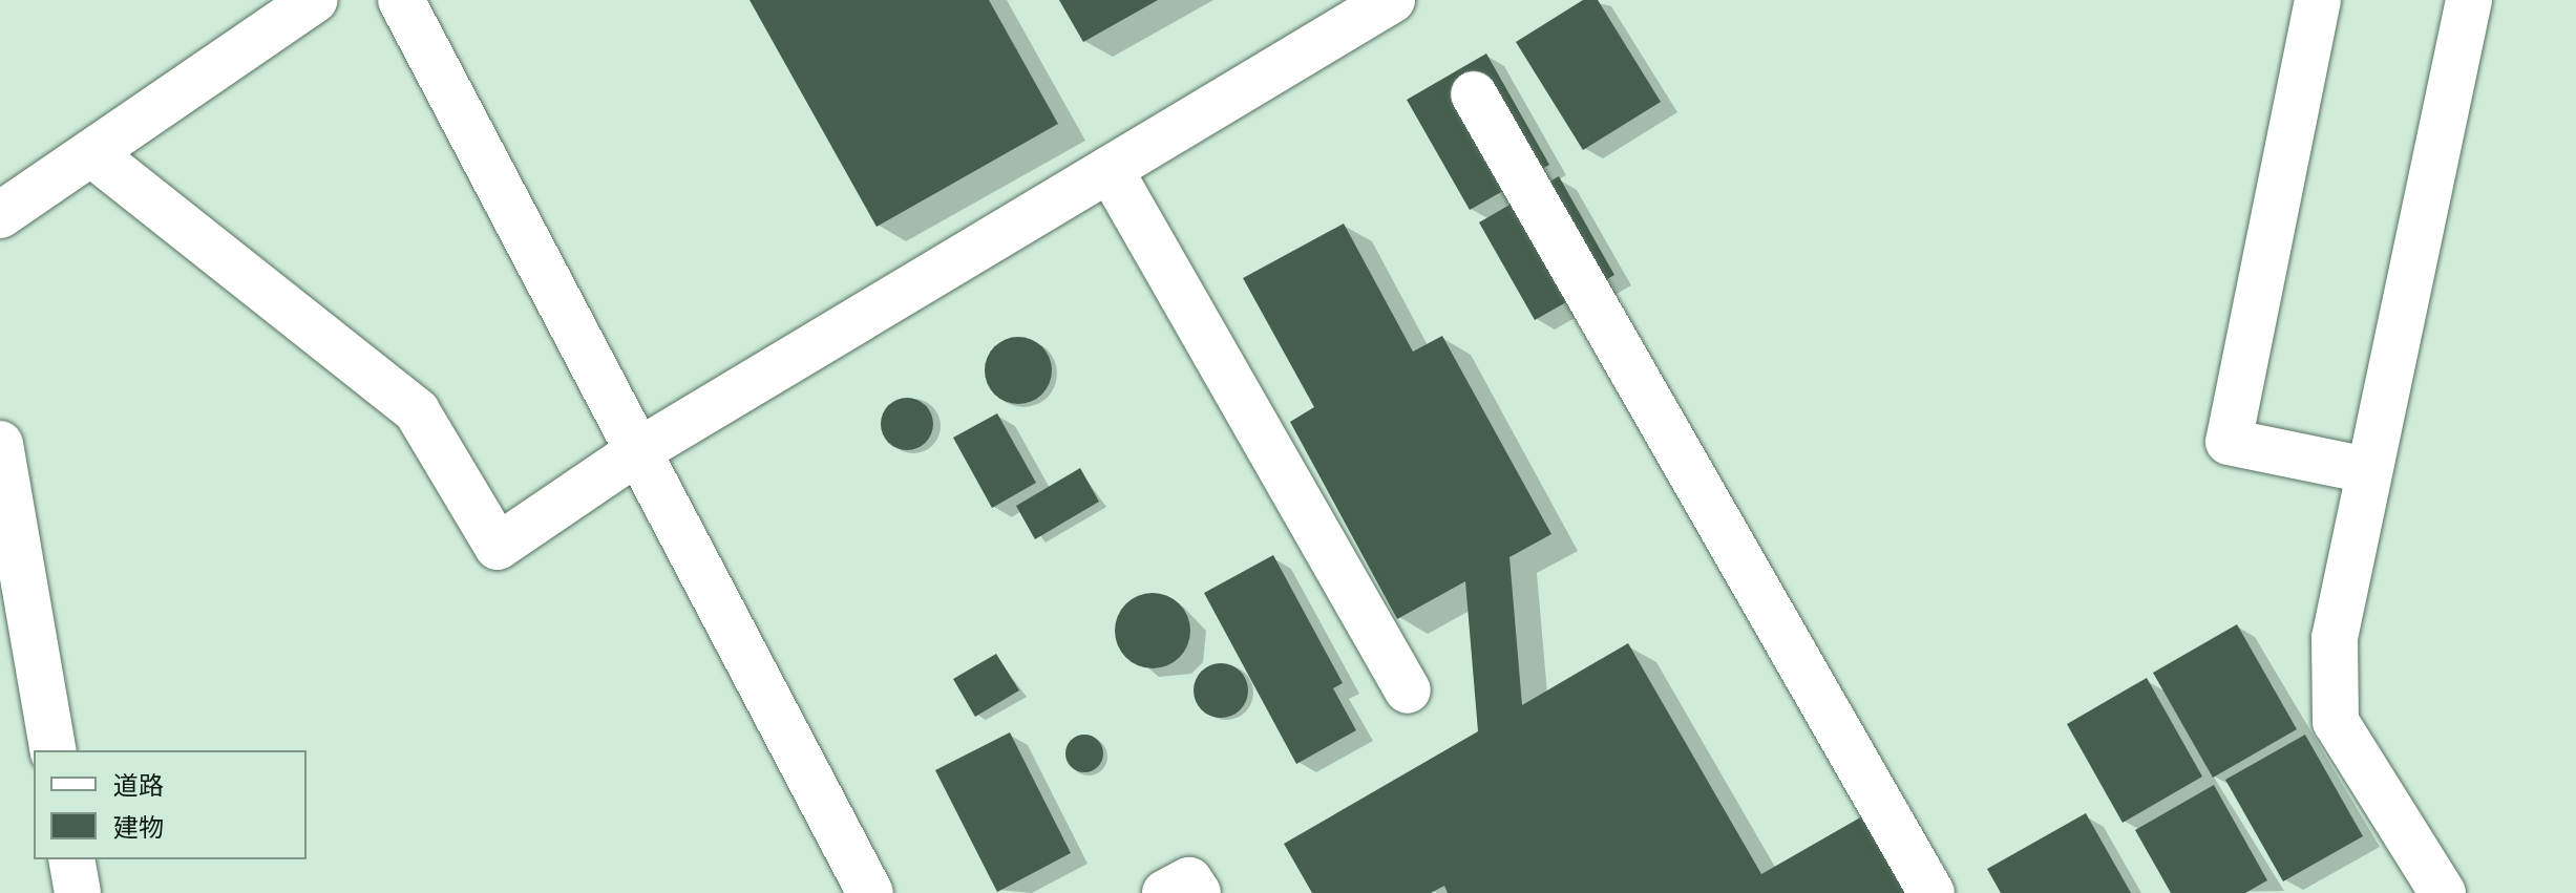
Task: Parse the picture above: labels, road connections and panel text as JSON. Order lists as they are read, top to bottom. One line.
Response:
{"legend":["道路","建物"]}
